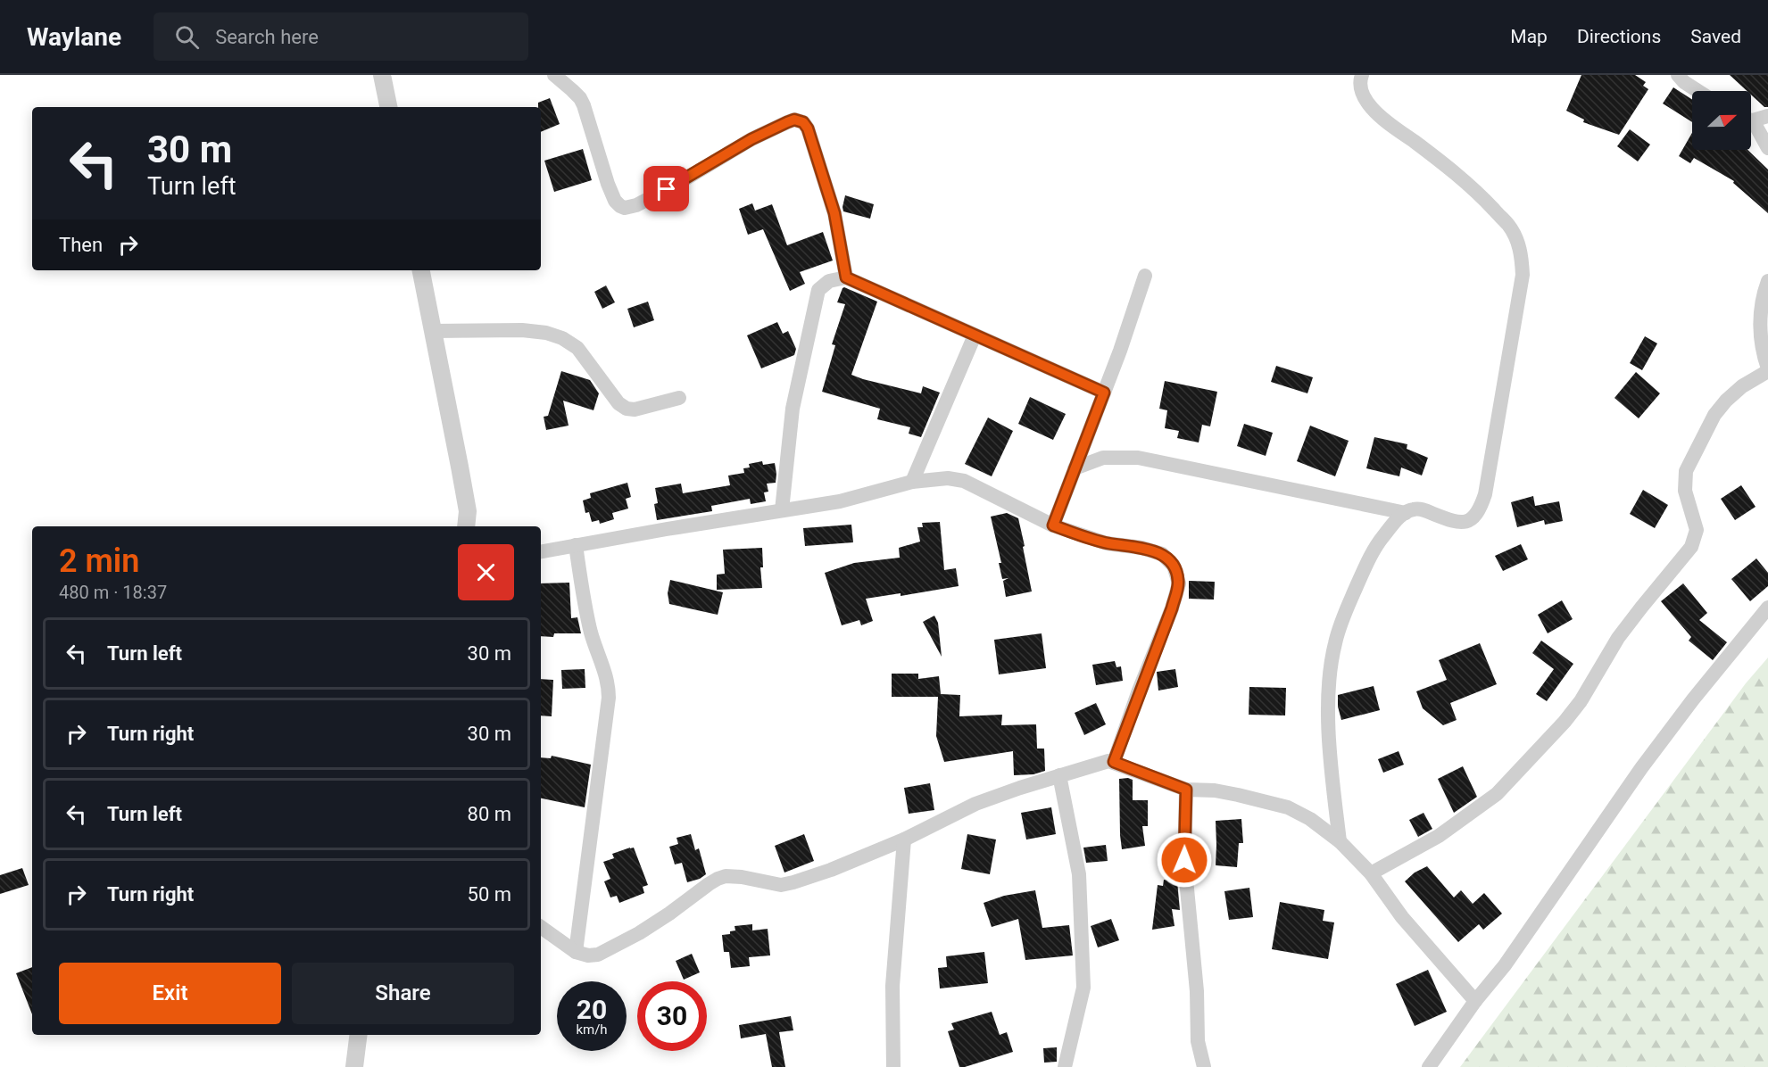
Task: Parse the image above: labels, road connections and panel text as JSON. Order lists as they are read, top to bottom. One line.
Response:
{"north":"right","page":{"header":"Waylane","search":"Search here","nav":["Map","Directions","Saved"],"turn":["30 m","Turn left"],"then":"Then","heading":["2 min","480 m · 18:37"],"list":[{"name":"Turn left","value":"30 m"},{"name":"Turn right","value":"30 m"},{"name":"Turn left","value":"80 m"},{"name":"Turn right","value":"50 m"}],"buttons":["Exit","Share"],"speed":"20 km/h","limit":"30"}}
